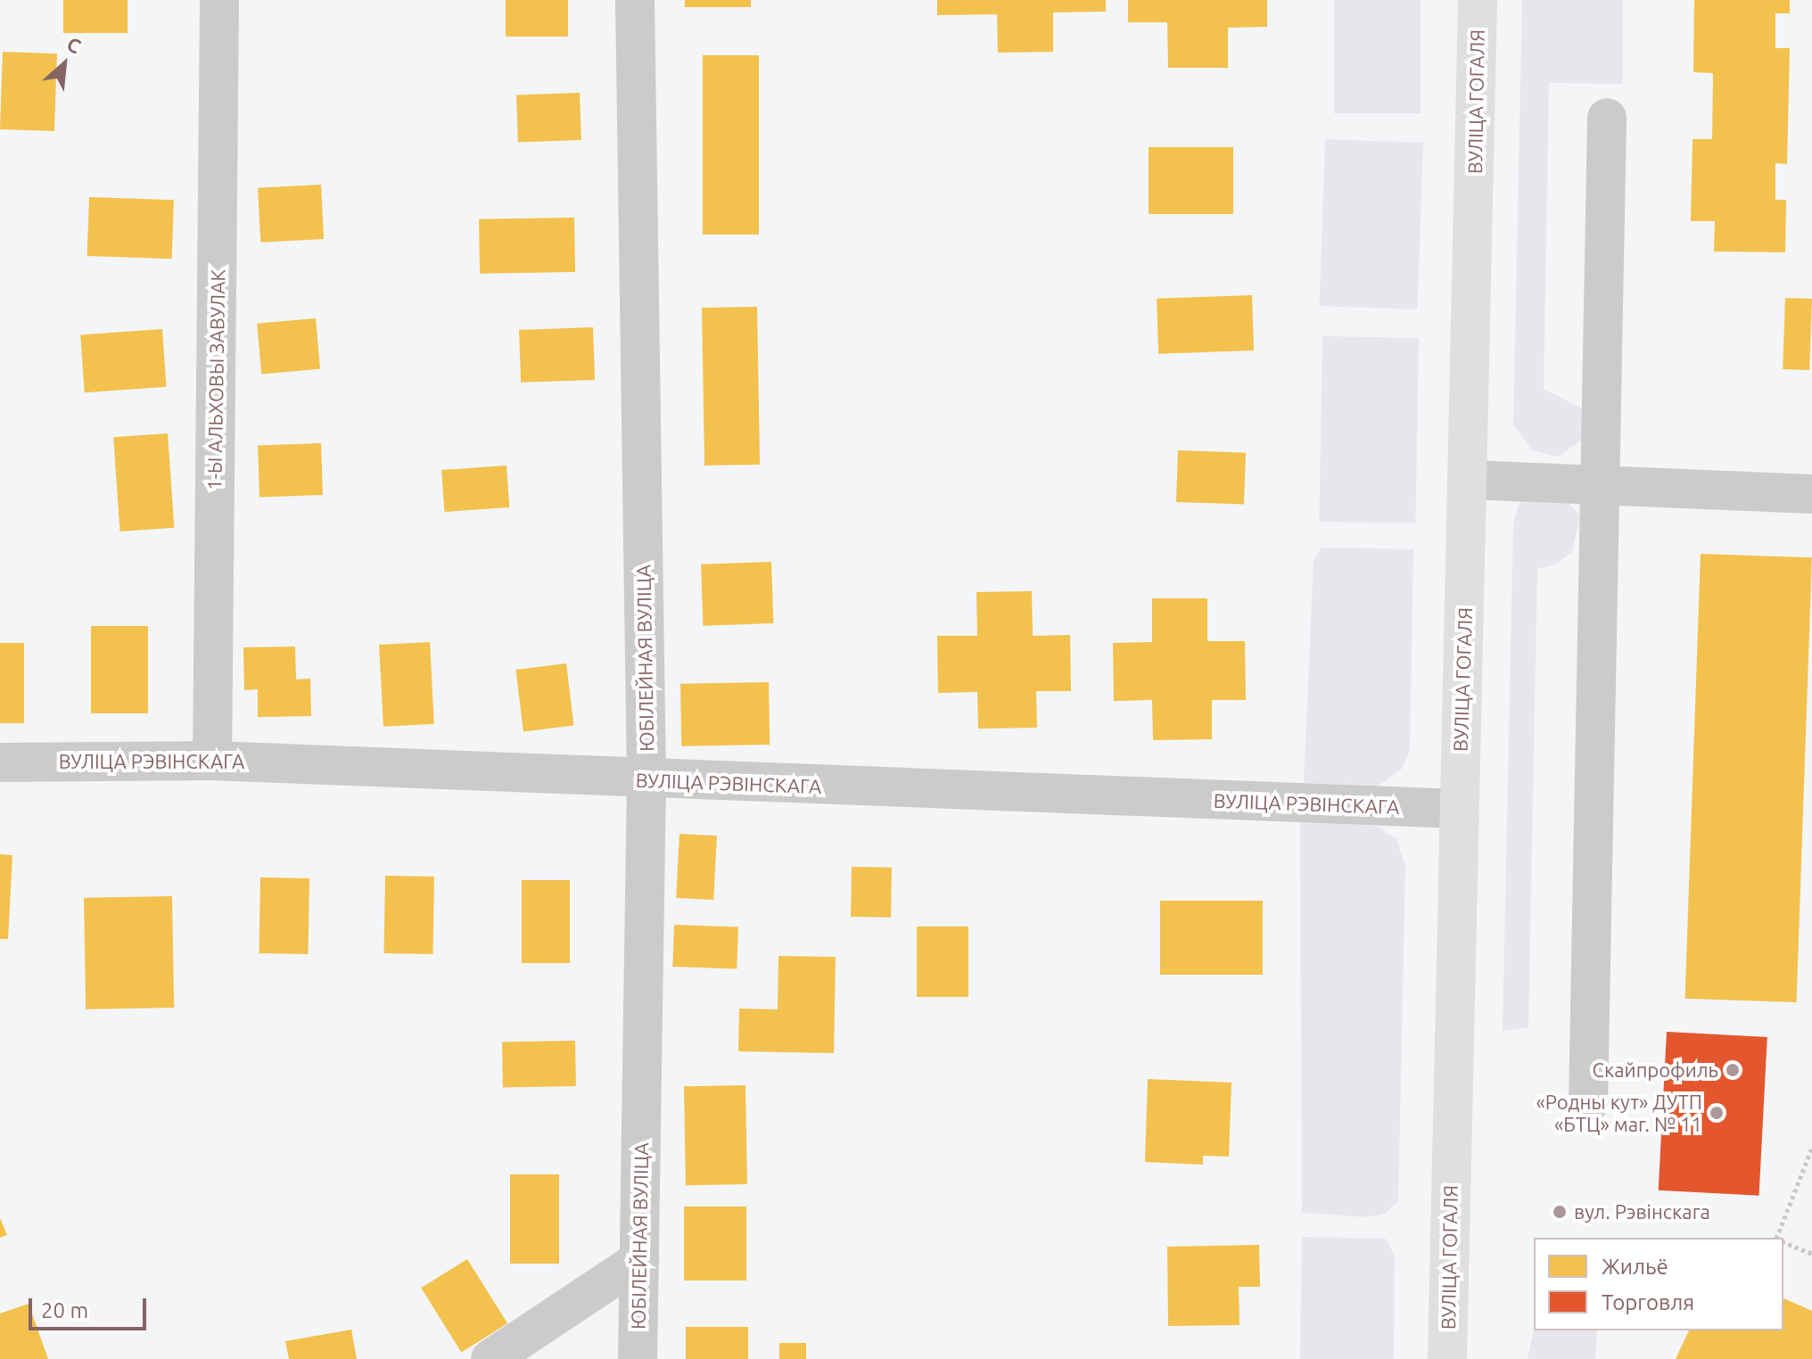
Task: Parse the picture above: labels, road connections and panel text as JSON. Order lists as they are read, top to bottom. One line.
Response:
{"streets":{"main road":["ВУЛІЦА ГОГАЛЯ"],"street":["1-Ы АЛЬХОВЫ ЗАВУЛАК","ЮБІЛЕЙНАЯ ВУЛІЦА","ВУЛІЦА РЭВІНСКАГА"]},"crossings":[["ВУЛІЦА ГОГАЛЯ","ВУЛІЦА РЭВІНСКАГА"],["1-Ы АЛЬХОВЫ ЗАВУЛАК","ВУЛІЦА РЭВІНСКАГА"],["ЮБІЛЕЙНАЯ ВУЛІЦА","ВУЛІЦА РЭВІНСКАГА"]],"places":["Скайпрофиль","«Родны кут» ДУТП «БТЦ» маг. № 11","вул. Рэвінскага"],"legend":["Жильё","Торговля"],"scale_bar":"20 m","north":"top right"}
